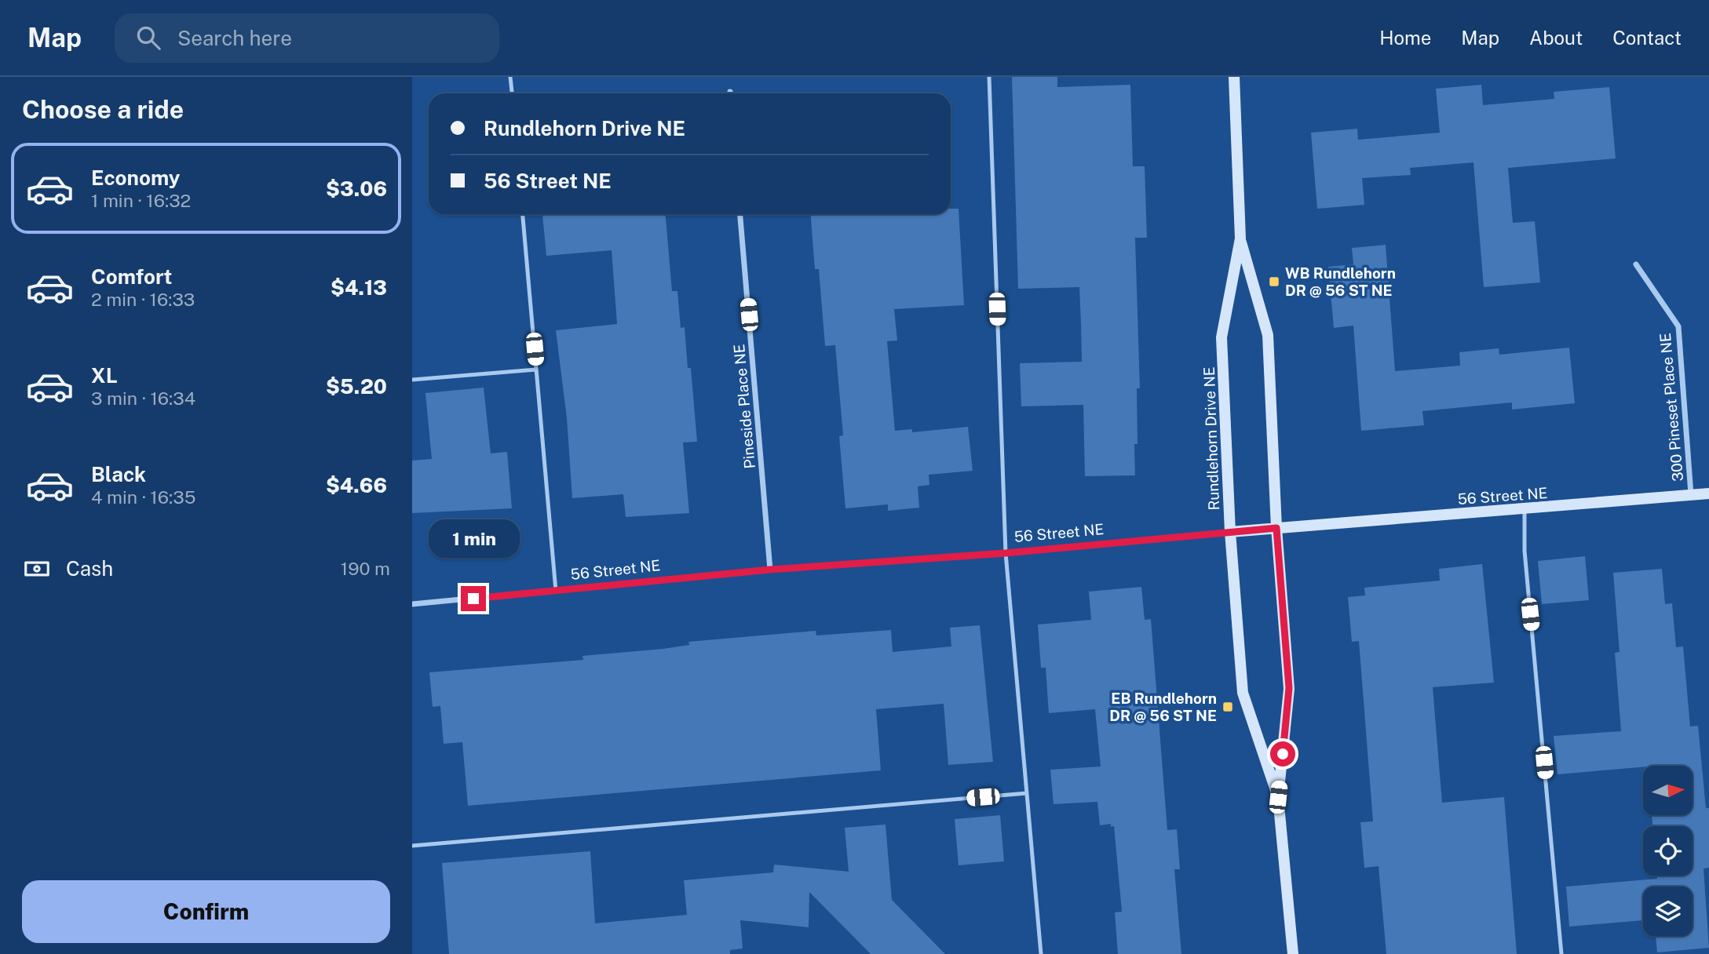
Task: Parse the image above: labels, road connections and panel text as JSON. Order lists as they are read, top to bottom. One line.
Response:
{"streets":{"street":["Pineside Place NE","300 Pineset Place NE","Rundlehorn Drive NE","56 Street NE"]},"crossings":[["Pineside Place NE","56 Street NE"],["300 Pineset Place NE","56 Street NE"],["Rundlehorn Drive NE","56 Street NE"]],"places":{"transit":["WB Rundlehorn DR @ 56 ST NE","EB Rundlehorn DR @ 56 ST NE"]},"north":"right","page":{"header":"Map","search":"Search here","nav":["Home","Map","About","Contact"],"heading":"Choose a ride","banner":["Rundlehorn Drive NE","56 Street NE"],"list":[{"name":"Economy","note":"1 min · 16:32","value":"$3.06"},{"name":"Comfort","note":"2 min · 16:33","value":"$4.13"},{"name":"XL","note":"3 min · 16:34","value":"$5.20"},{"name":"Black","note":"4 min · 16:35","value":"$4.66"}],"bubble":"1 min","pay":["Cash","190 m"],"buttons":"Confirm"}}
